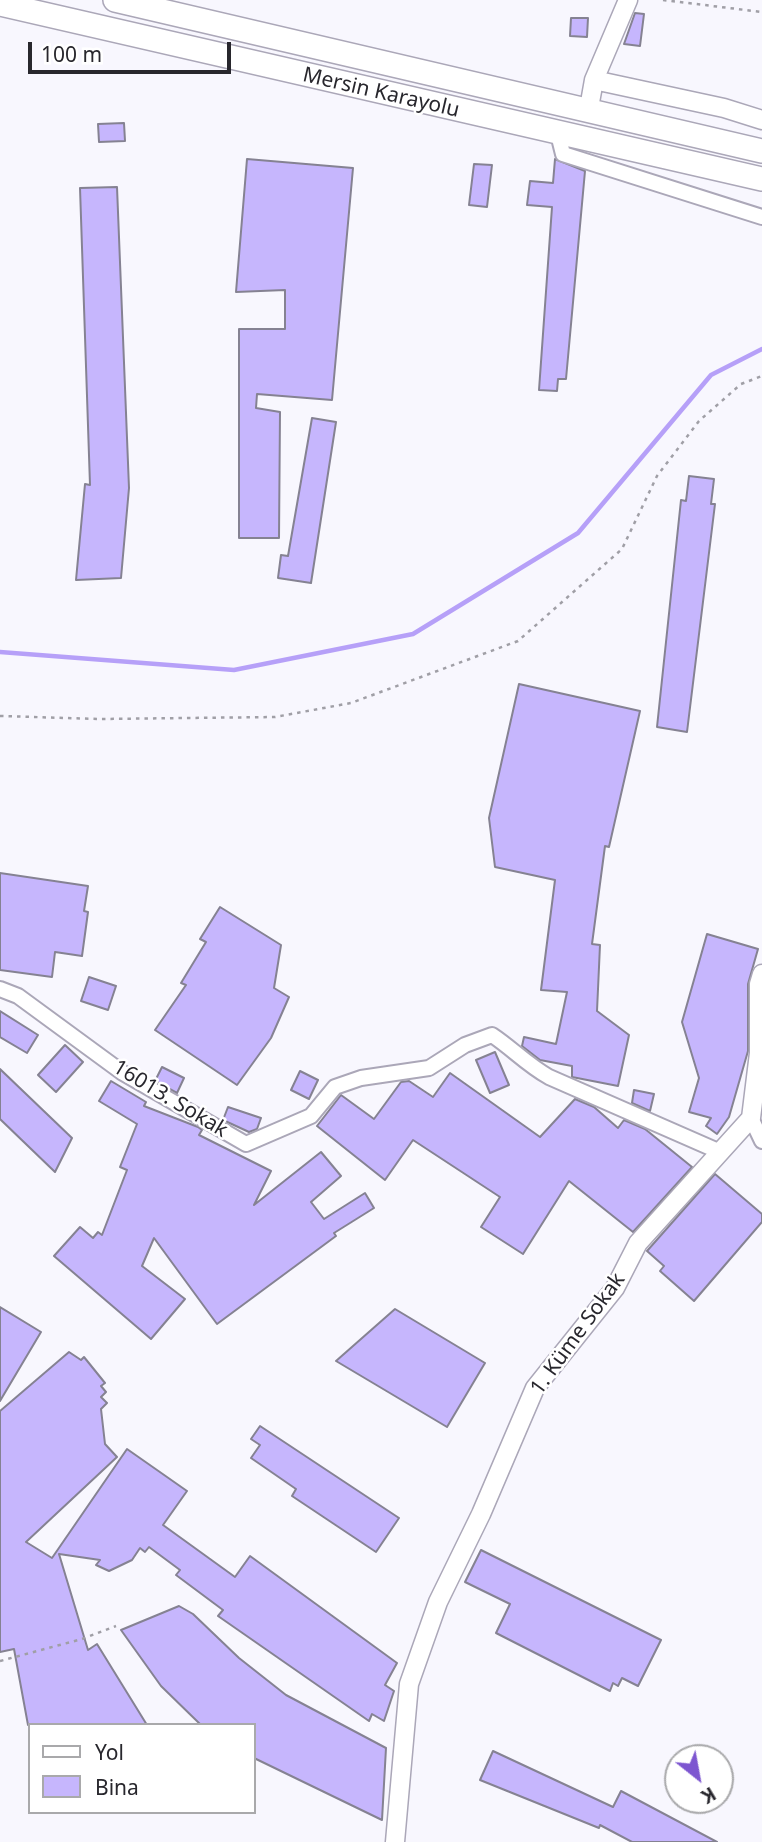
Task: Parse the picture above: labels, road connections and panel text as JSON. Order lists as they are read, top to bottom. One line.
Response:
{"streets":{"highway":["Mersin Karayolu"],"street":["16013. Sokak","1. Küme Sokak"]},"crossings":[["16013. Sokak","1. Küme Sokak"]],"legend":["Yol","Bina"],"scale_bar":"100 m","north":"bottom right"}
